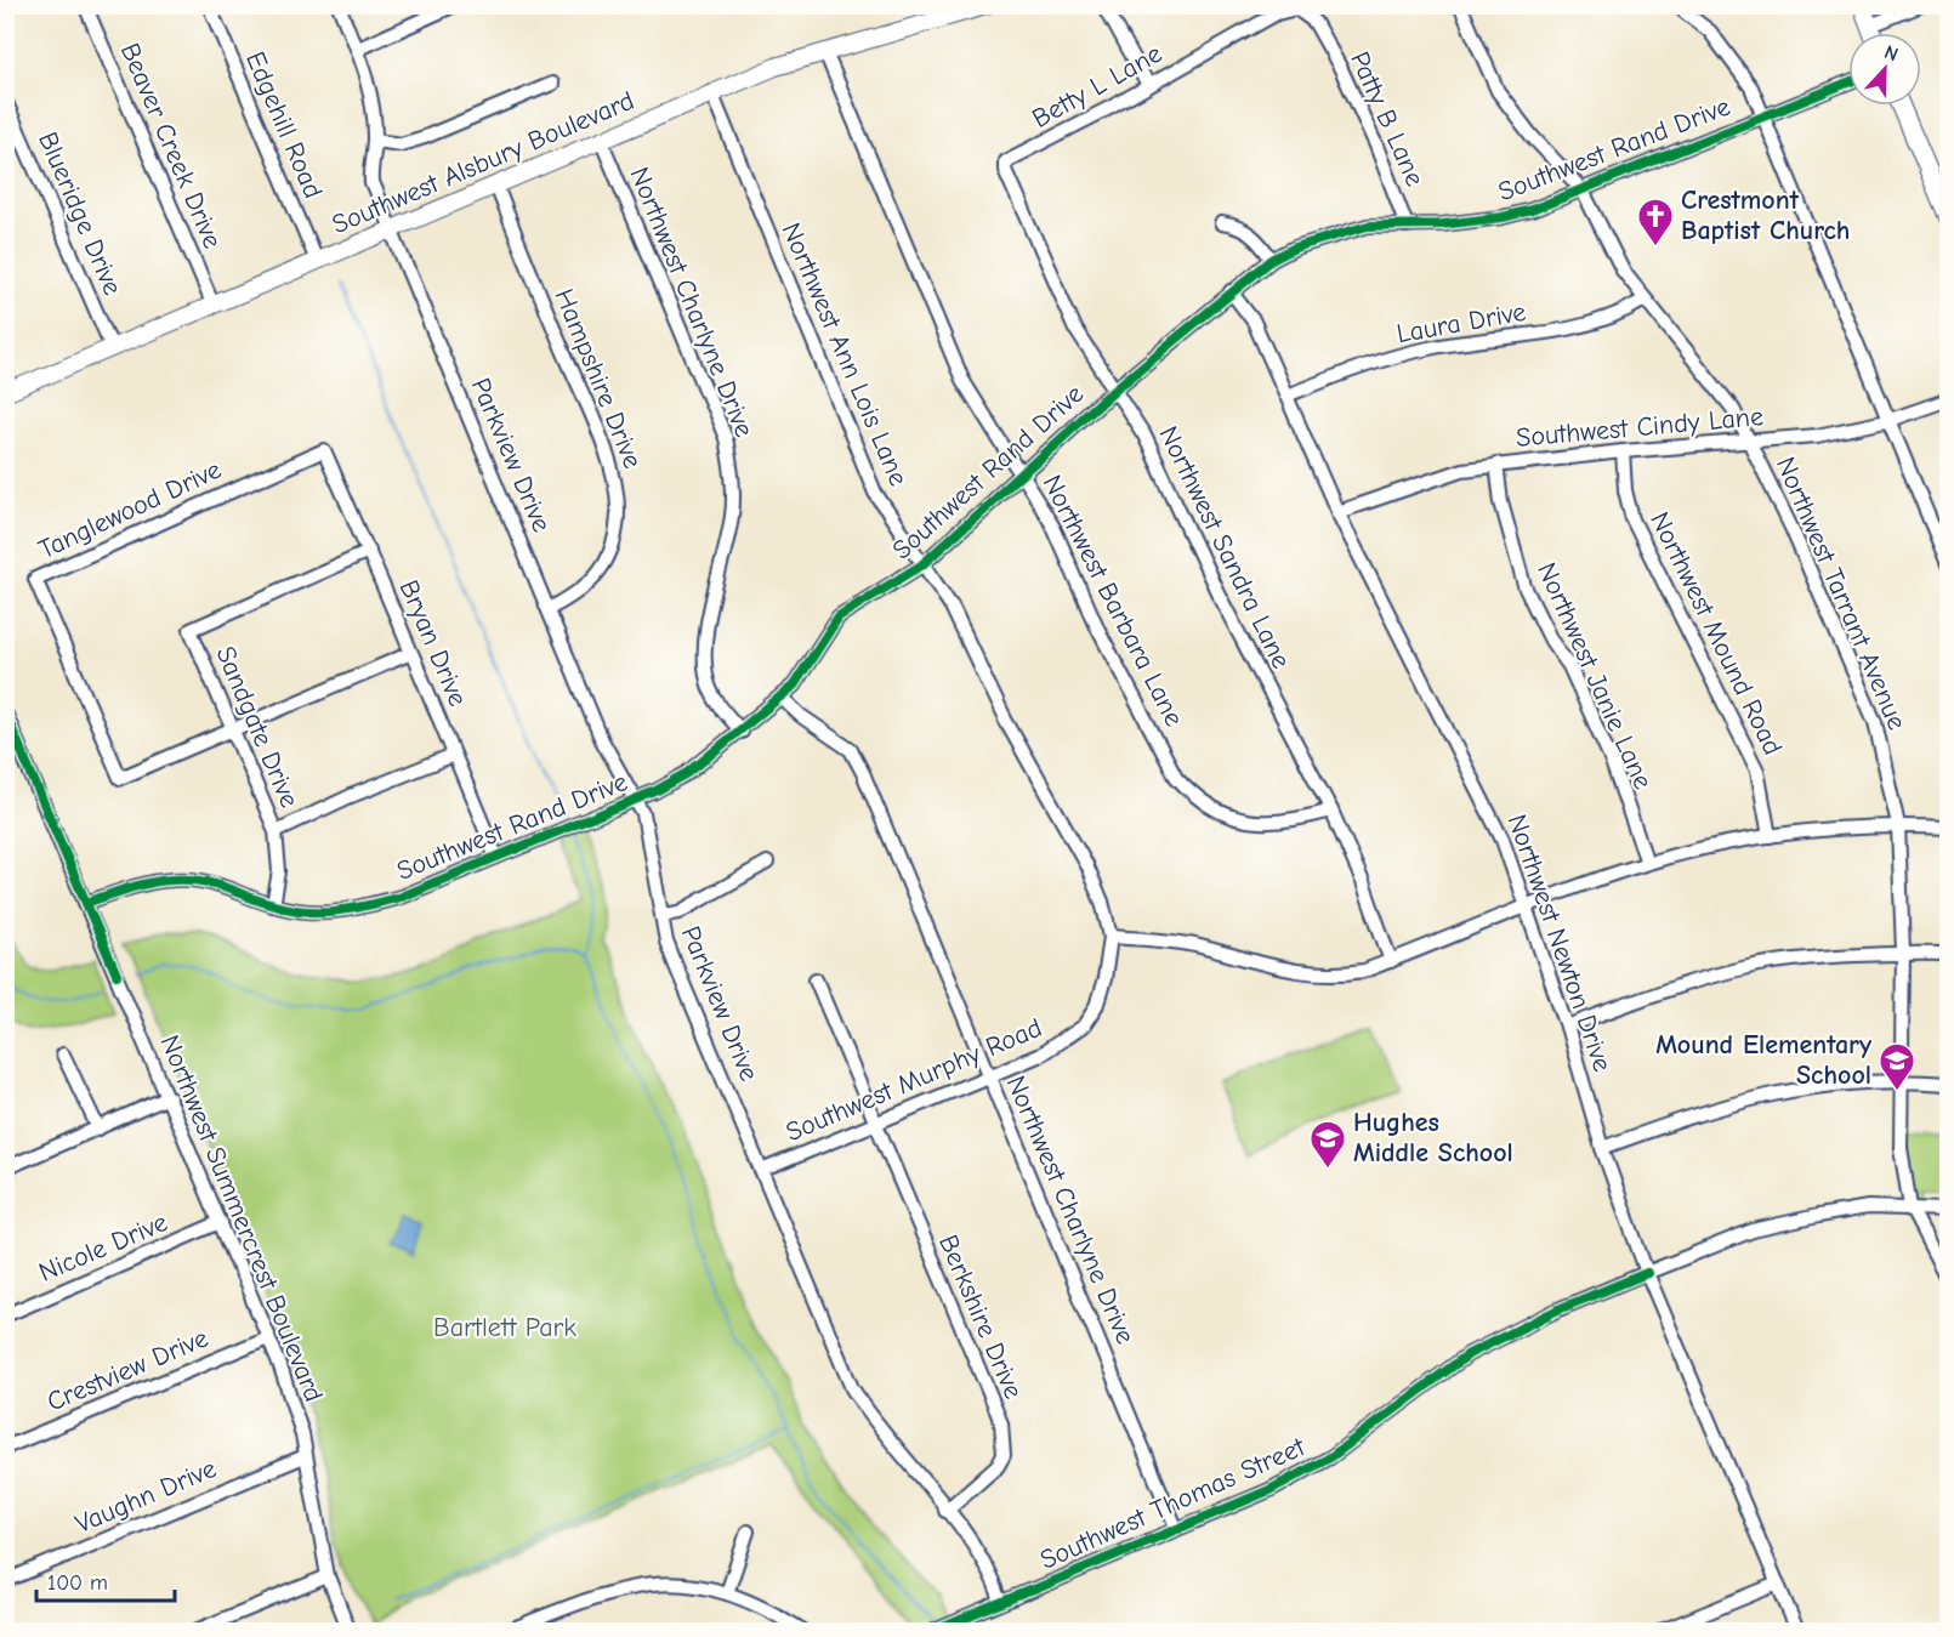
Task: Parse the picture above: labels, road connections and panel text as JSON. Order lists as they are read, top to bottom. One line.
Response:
{"streets":{"main road":["Southwest Alsbury Boulevard"],"street":["Betty L Lane","Patty B Lane","Edgehill Road","Beaver Creek Drive","Southwest Rand Drive","Blueridge Drive","Northwest Charlyne Drive","Laura Drive","Northwest Ann Lois Lane","Hampshire Drive","Southwest Cindy Lane","Parkview Drive","Tanglewood Drive","Northwest Sandra Lane","Northwest Tarrant Avenue","Northwest Barbara Lane","Northwest Mound Road","Bryan Drive","Northwest Janie Lane","Sandgate Drive","Northwest Newton Drive","Southwest Murphy Road","Northwest Summercrest Boulevard","Nicole Drive","Berkshire Drive","Crestview Drive","Vaughn Drive","Southwest Thomas Street"]},"crossings":[["Betty L Lane","Patty B Lane"],["Betty L Lane","Northwest Sandra Lane"],["Patty B Lane","Southwest Rand Drive"],["Edgehill Road","Southwest Alsbury Boulevard"],["Beaver Creek Drive","Southwest Alsbury Boulevard"],["Southwest Rand Drive","Northwest Charlyne Drive"],["Southwest Rand Drive","Northwest Ann Lois Lane"],["Southwest Rand Drive","Parkview Drive"],["Southwest Rand Drive","Northwest Sandra Lane"],["Southwest Rand Drive","Northwest Tarrant Avenue"],["Southwest Rand Drive","Northwest Barbara Lane"],["Southwest Rand Drive","Bryan Drive"],["Southwest Rand Drive","Sandgate Drive"],["Southwest Rand Drive","Northwest Newton Drive"],["Southwest Rand Drive","Northwest Summercrest Boulevard"],["Southwest Alsbury Boulevard","Blueridge Drive"],["Southwest Alsbury Boulevard","Northwest Charlyne Drive"],["Southwest Alsbury Boulevard","Northwest Ann Lois Lane"],["Southwest Alsbury Boulevard","Hampshire Drive"],["Southwest Alsbury Boulevard","Parkview Drive"],["Southwest Alsbury Boulevard","Northwest Barbara Lane"],["Northwest Charlyne Drive","Southwest Murphy Road"],["Northwest Charlyne Drive","Southwest Thomas Street"],["Laura Drive","Northwest Tarrant Avenue"],["Laura Drive","Northwest Newton Drive"],["Northwest Ann Lois Lane","Southwest Murphy Road"],["Hampshire Drive","Parkview Drive"],["Southwest Cindy Lane","Northwest Tarrant Avenue"],["Southwest Cindy Lane","Northwest Mound Road"],["Southwest Cindy Lane","Northwest Janie Lane"],["Southwest Cindy Lane","Northwest Newton Drive"],["Parkview Drive","Southwest Murphy Road"],["Parkview Drive","Berkshire Drive"],["Parkview Drive","Southwest Thomas Street"],["Tanglewood Drive","Bryan Drive"],["Tanglewood Drive","Sandgate Drive"],["Northwest Sandra Lane","Northwest Barbara Lane"],["Northwest Tarrant Avenue","Southwest Thomas Street"],["Bryan Drive","Sandgate Drive"],["Northwest Newton Drive","Southwest Thomas Street"],["Southwest Murphy Road","Berkshire Drive"],["Northwest Summercrest Boulevard","Nicole Drive"],["Northwest Summercrest Boulevard","Crestview Drive"],["Northwest Summercrest Boulevard","Vaughn Drive"]],"parks":["Bartlett Park"],"places":{"church":["Crestmont Baptist Church"],"school or university":["Mound Elementary School","Hughes Middle School"]},"scale_bar":"100 m","north":"top"}
